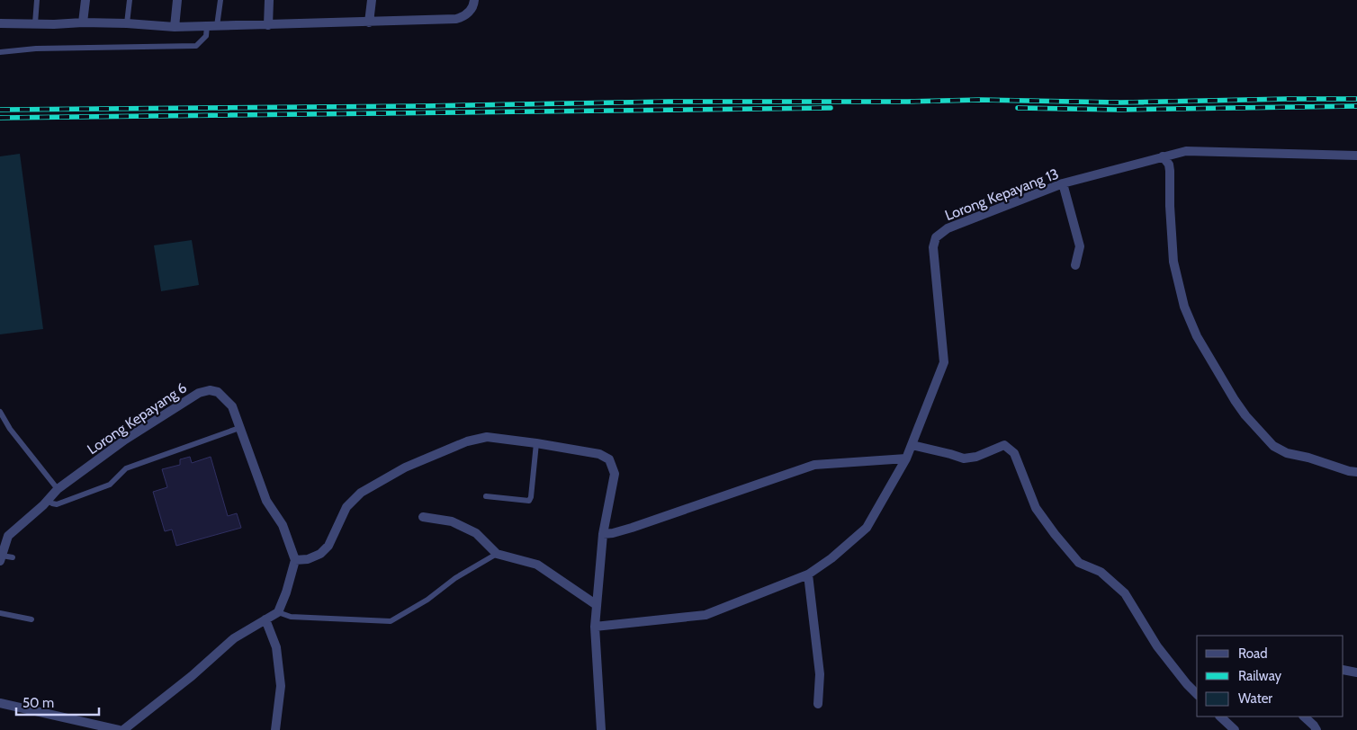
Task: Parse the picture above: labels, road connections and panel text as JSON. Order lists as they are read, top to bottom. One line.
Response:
{"streets":{"street":["Lorong Kepayang 13","Lorong Kepayang 6"]},"legend":["Road","Railway","Water"],"scale_bar":"50 m"}
